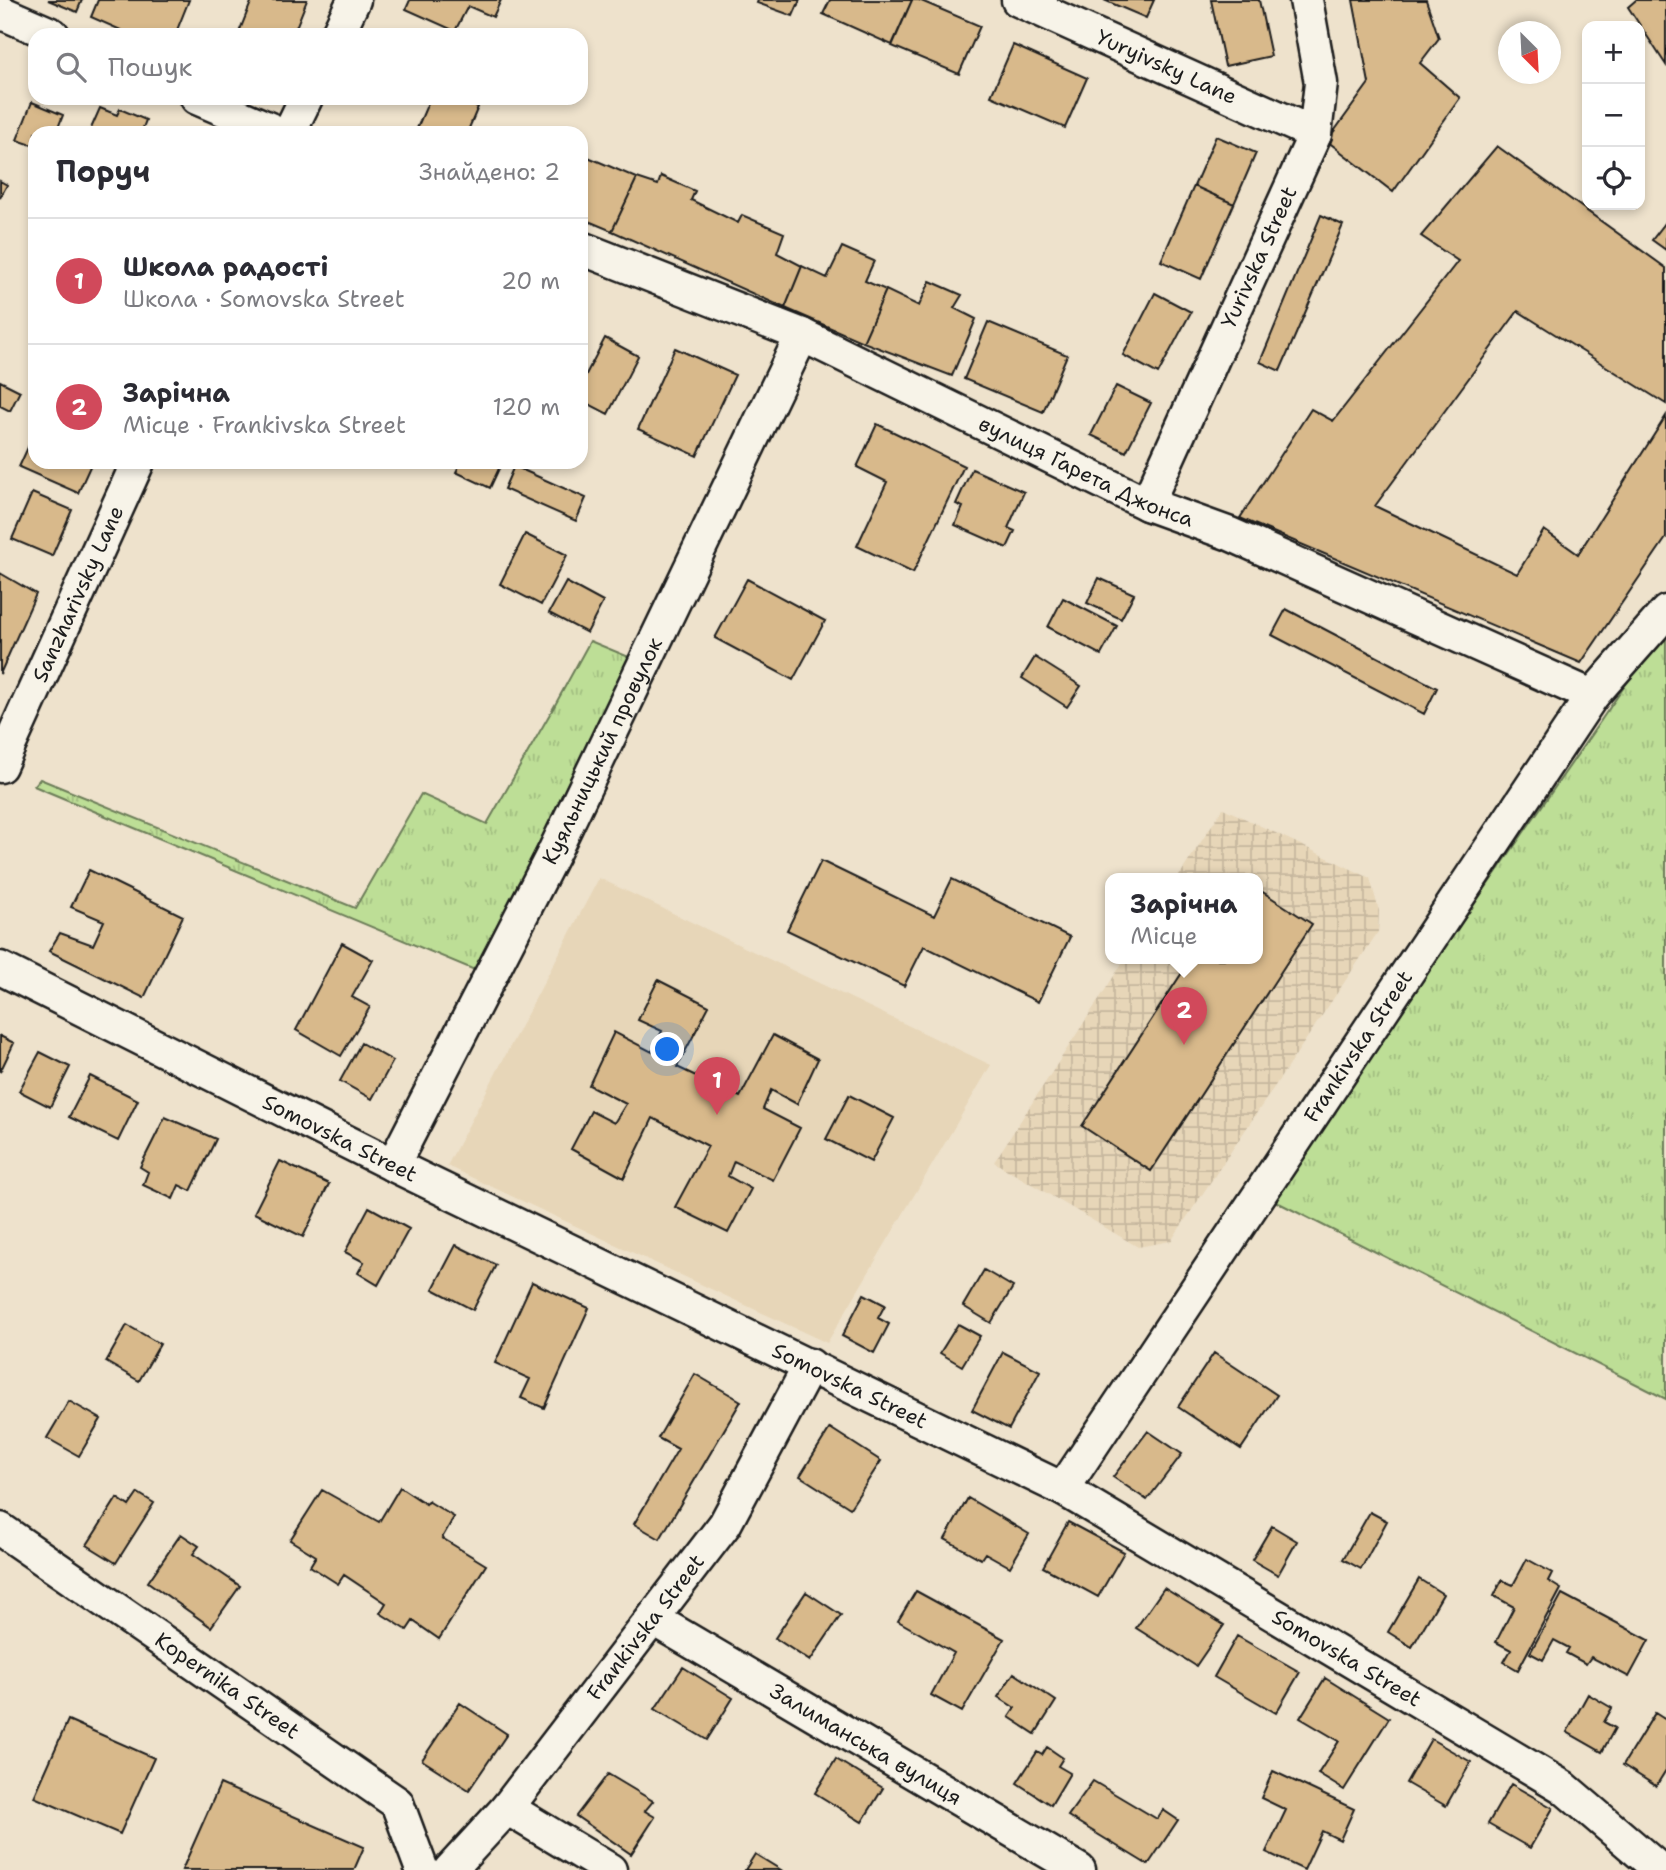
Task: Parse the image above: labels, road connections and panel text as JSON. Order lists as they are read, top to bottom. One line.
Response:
{"streets":{"street":["Yuryivsky Lane","Yurivska Street","вулиця Ґарета Джонса","Sanzharivsky Lane","Куяльницький провулок","Frankivska Street","Somovska Street","Kopernika Street","Залиманська вулиця"]},"crossings":[["Yuryivsky Lane","Yurivska Street"],["Yurivska Street","вулиця Ґарета Джонса"],["вулиця Ґарета Джонса","Куяльницький провулок"],["вулиця Ґарета Джонса","Frankivska Street"],["Куяльницький провулок","Somovska Street"],["Frankivska Street","Somovska Street"],["Frankivska Street","Залиманська вулиця"]],"north":"bottom right","page":{"map_buttons":["+","−"],"search":"Пошук","heading":["Поруч","Знайдено: 2"],"list":[{"mark":"1","name":"Школа радості","note":"Школа · Somovska Street","value":"20 m"},{"mark":"2","name":"Зарічна","note":"Місце · Frankivska Street","value":"120 m"}],"popup":["Зарічна","Місце"],"pins":["2","1"]}}
